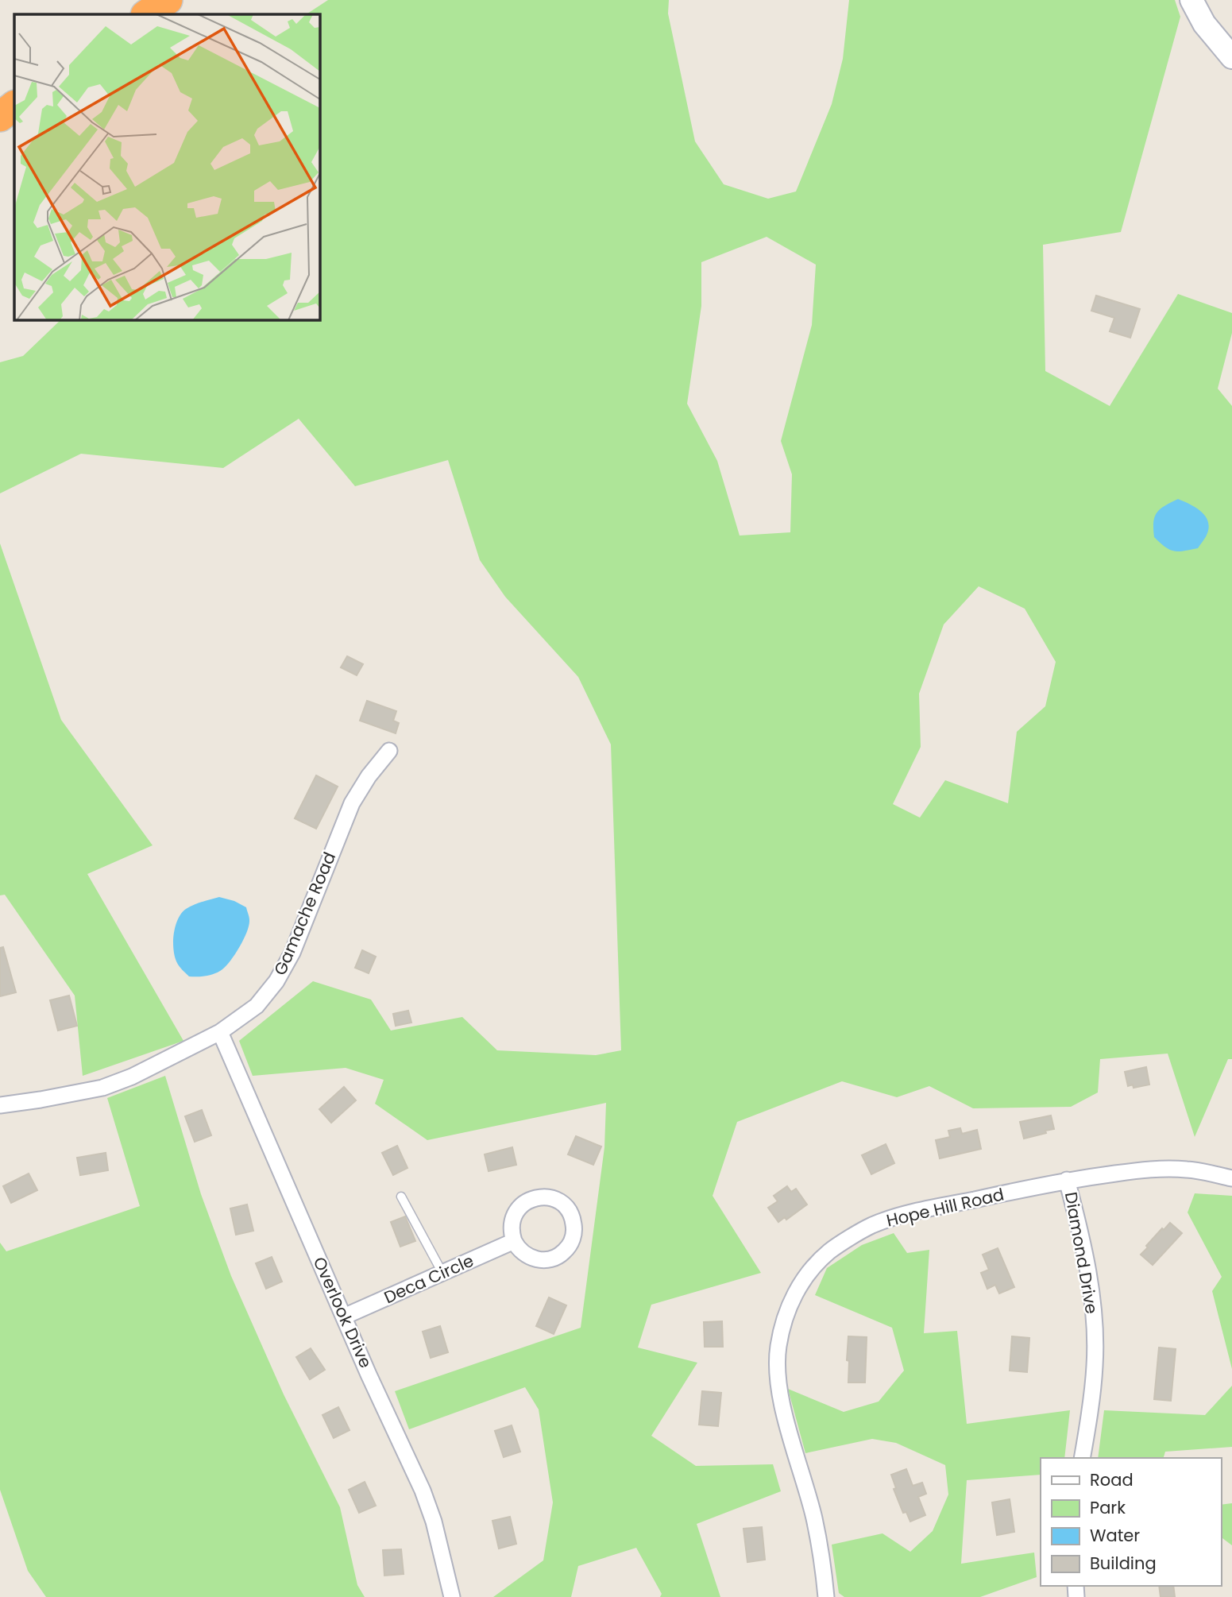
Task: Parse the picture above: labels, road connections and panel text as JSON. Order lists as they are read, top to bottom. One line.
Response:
{"streets":{"street":["Gamache Road","Hope Hill Road","Diamond Drive","Deca Circle","Overlook Drive"]},"crossings":[["Gamache Road","Overlook Drive"],["Hope Hill Road","Diamond Drive"],["Deca Circle","Overlook Drive"]],"legend":["Road","Park","Water","Building"]}
